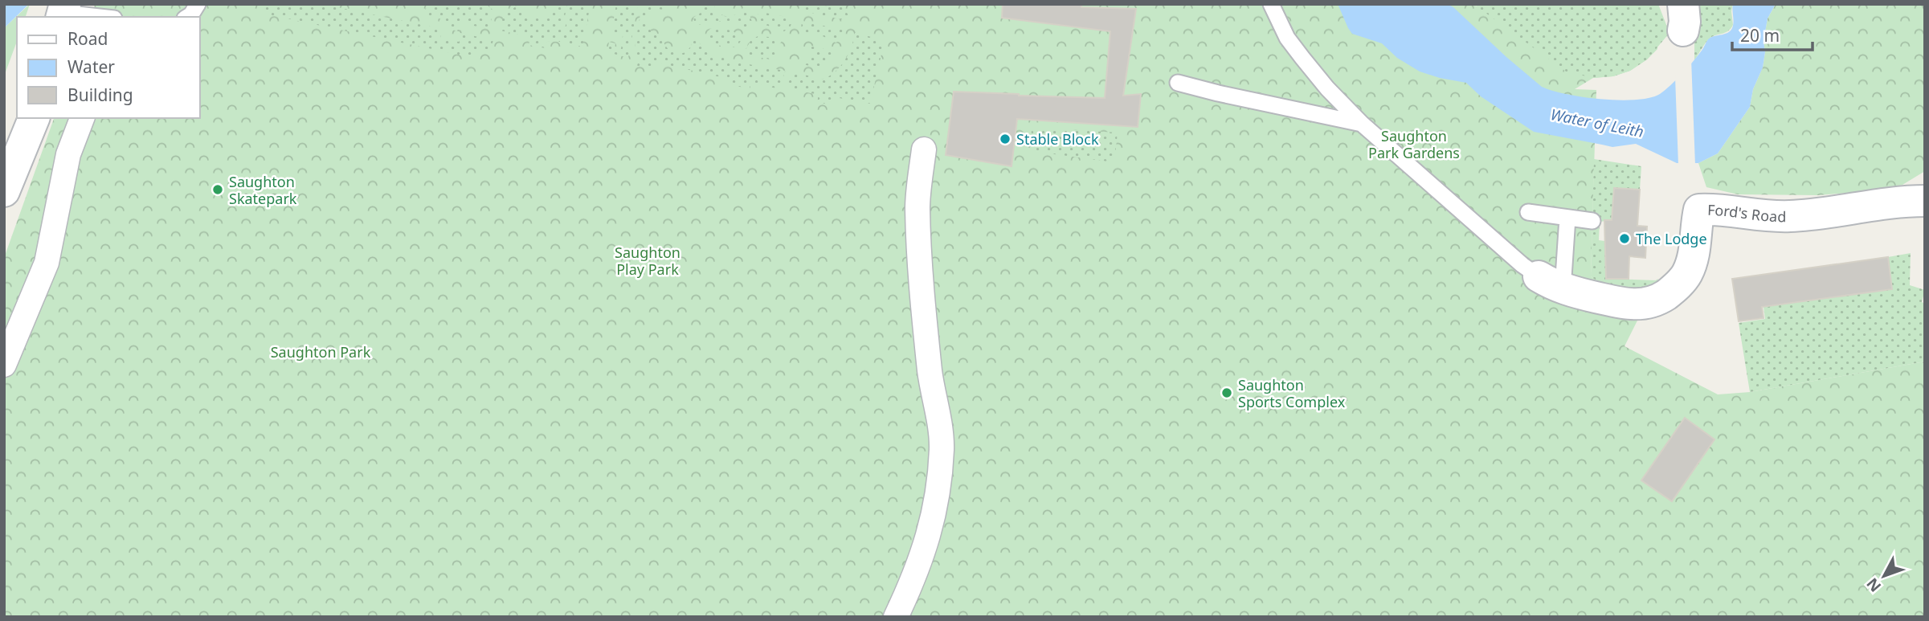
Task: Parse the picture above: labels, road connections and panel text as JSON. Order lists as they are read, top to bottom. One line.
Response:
{"streets":{"street":["Ford's Road"]},"water":["Water of Leith"],"parks":["Saughton Park Gardens","Saughton Play Park","Saughton Park"],"places":["Stable Block","Saughton Skatepark","The Lodge","Saughton Sports Complex"],"legend":["Road","Water","Building"],"scale_bar":"20 m","north":"bottom left"}
